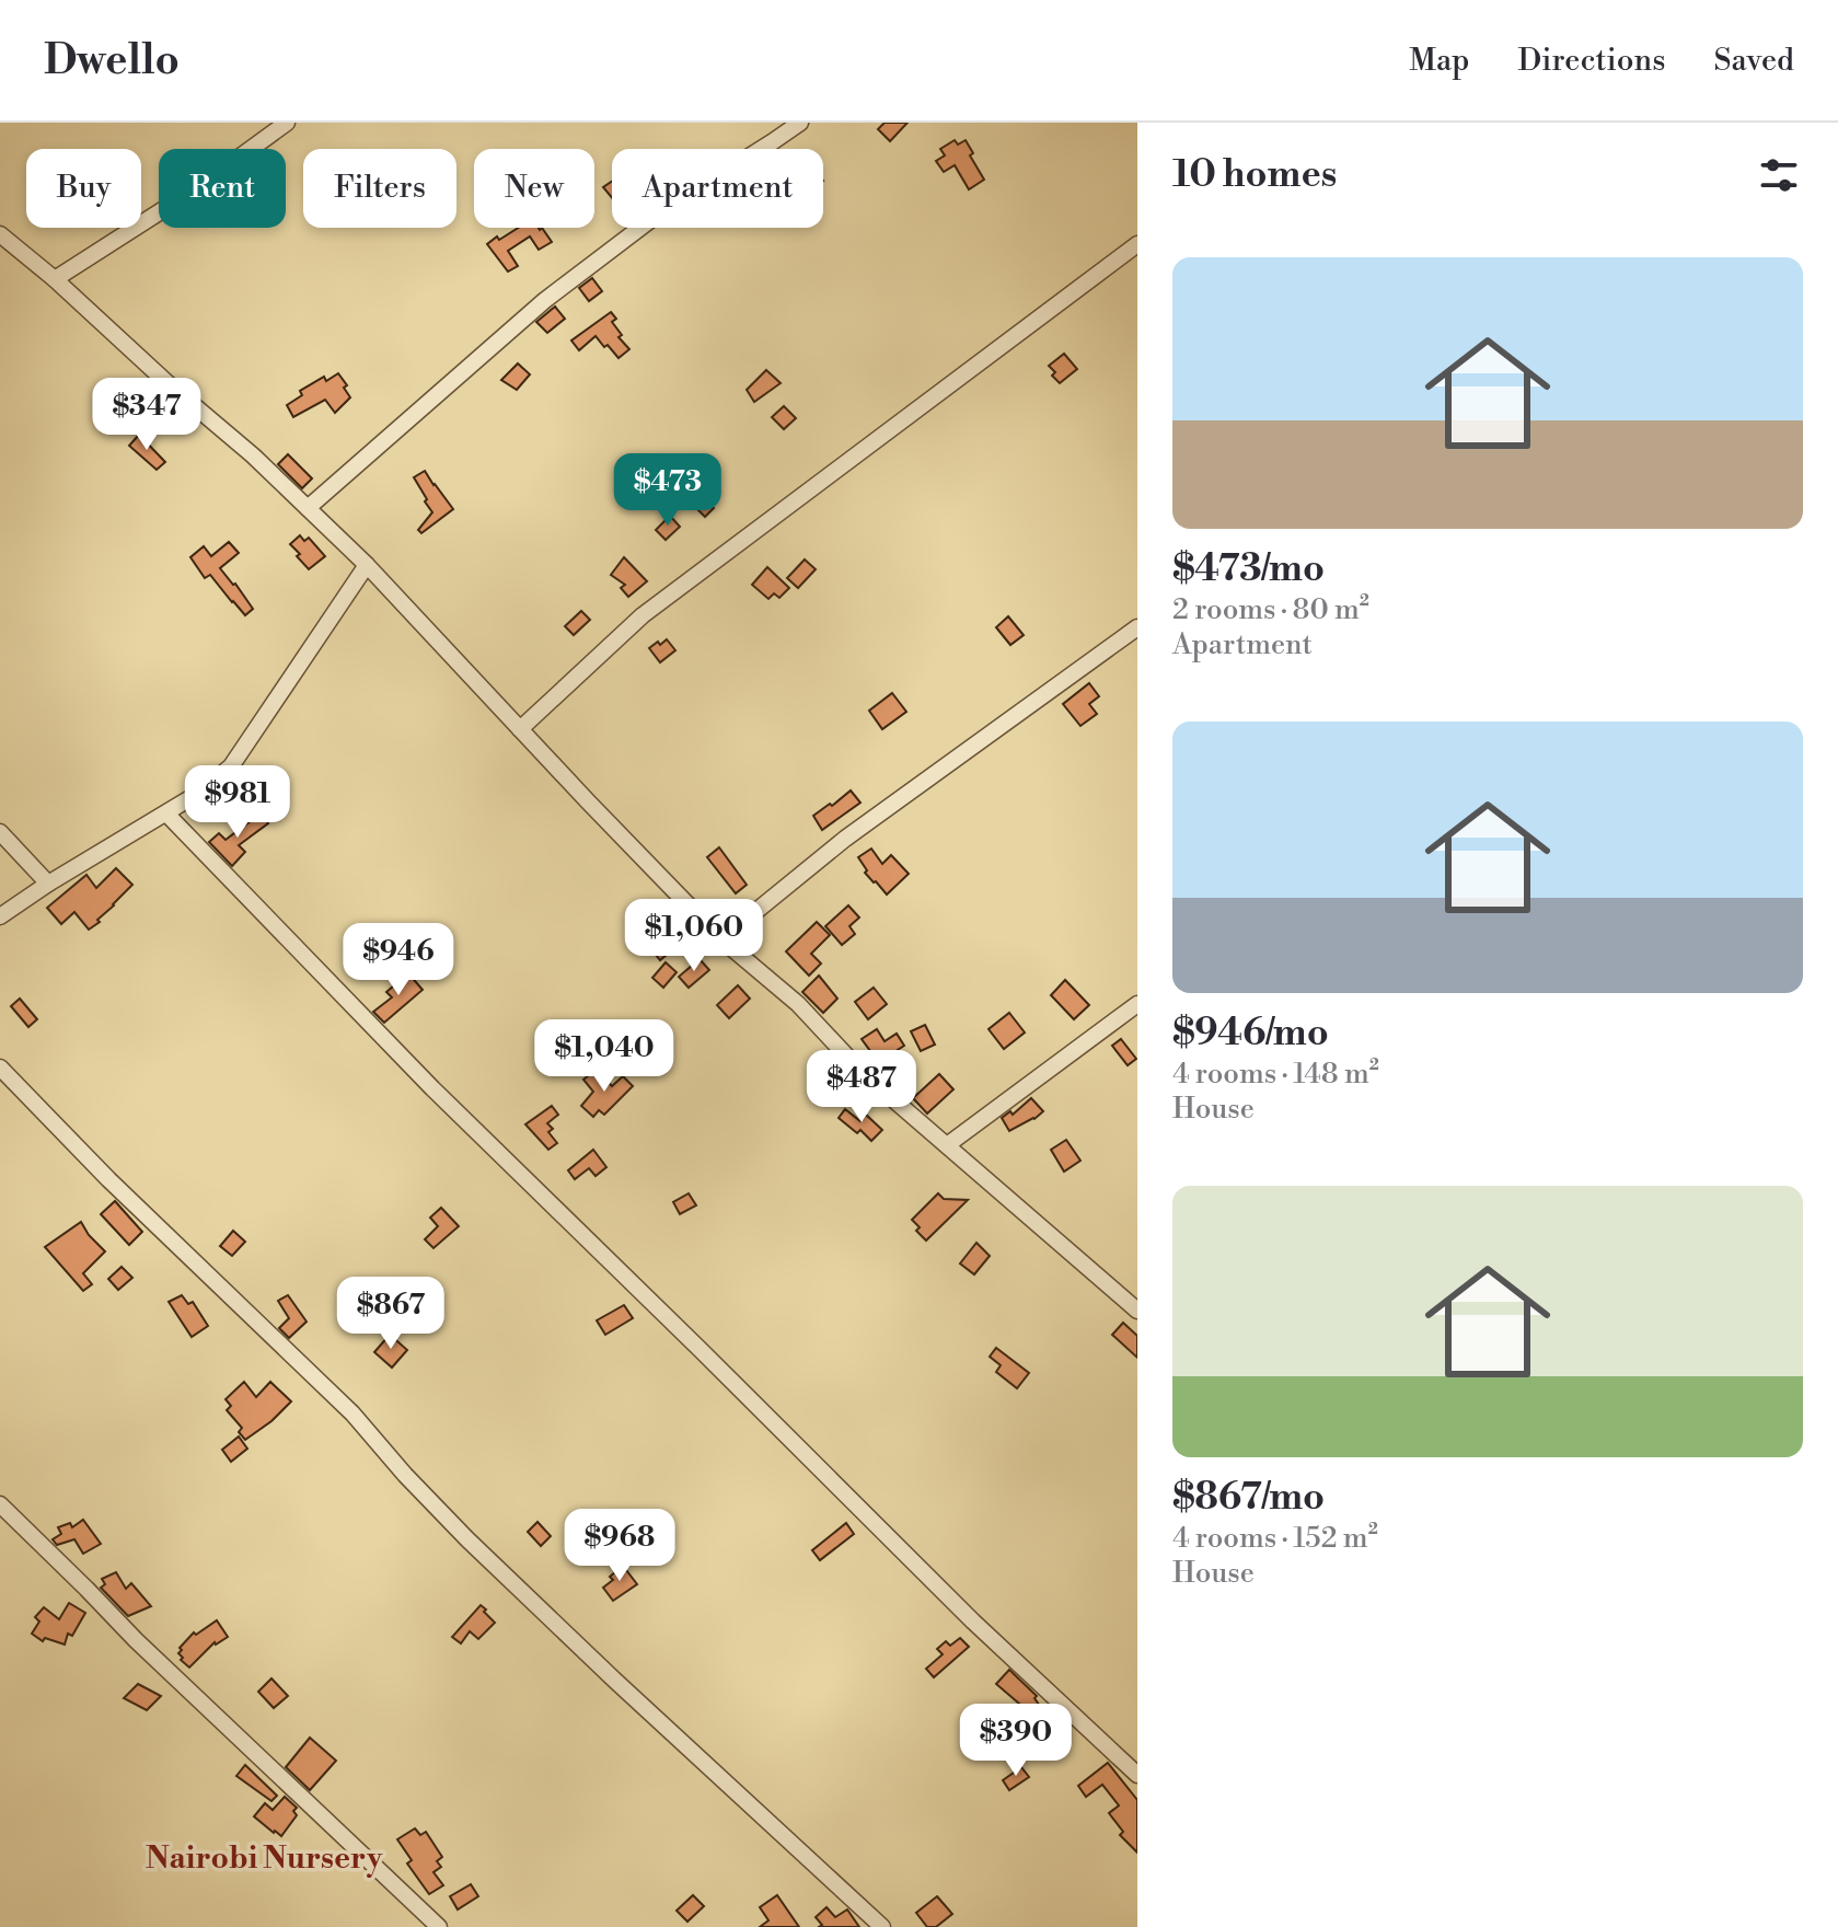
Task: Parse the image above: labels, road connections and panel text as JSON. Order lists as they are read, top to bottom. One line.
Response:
{"districts":["Nairobi Nursery"],"page":{"header":"Dwello","nav":["Map","Directions","Saved"],"heading":"10 homes","chip":["Buy","Rent","Filters","New","Apartment"],"list":[{"name":"$473/mo","note":"2 rooms · 80 m² · Apartment"},{"name":"$946/mo","note":"4 rooms · 148 m² · House"},{"name":"$867/mo","note":"4 rooms · 152 m² · House"}],"price":["$347","$473","$981","$1,060","$946","$1,040","$487","$867","$968","$390"]}}
